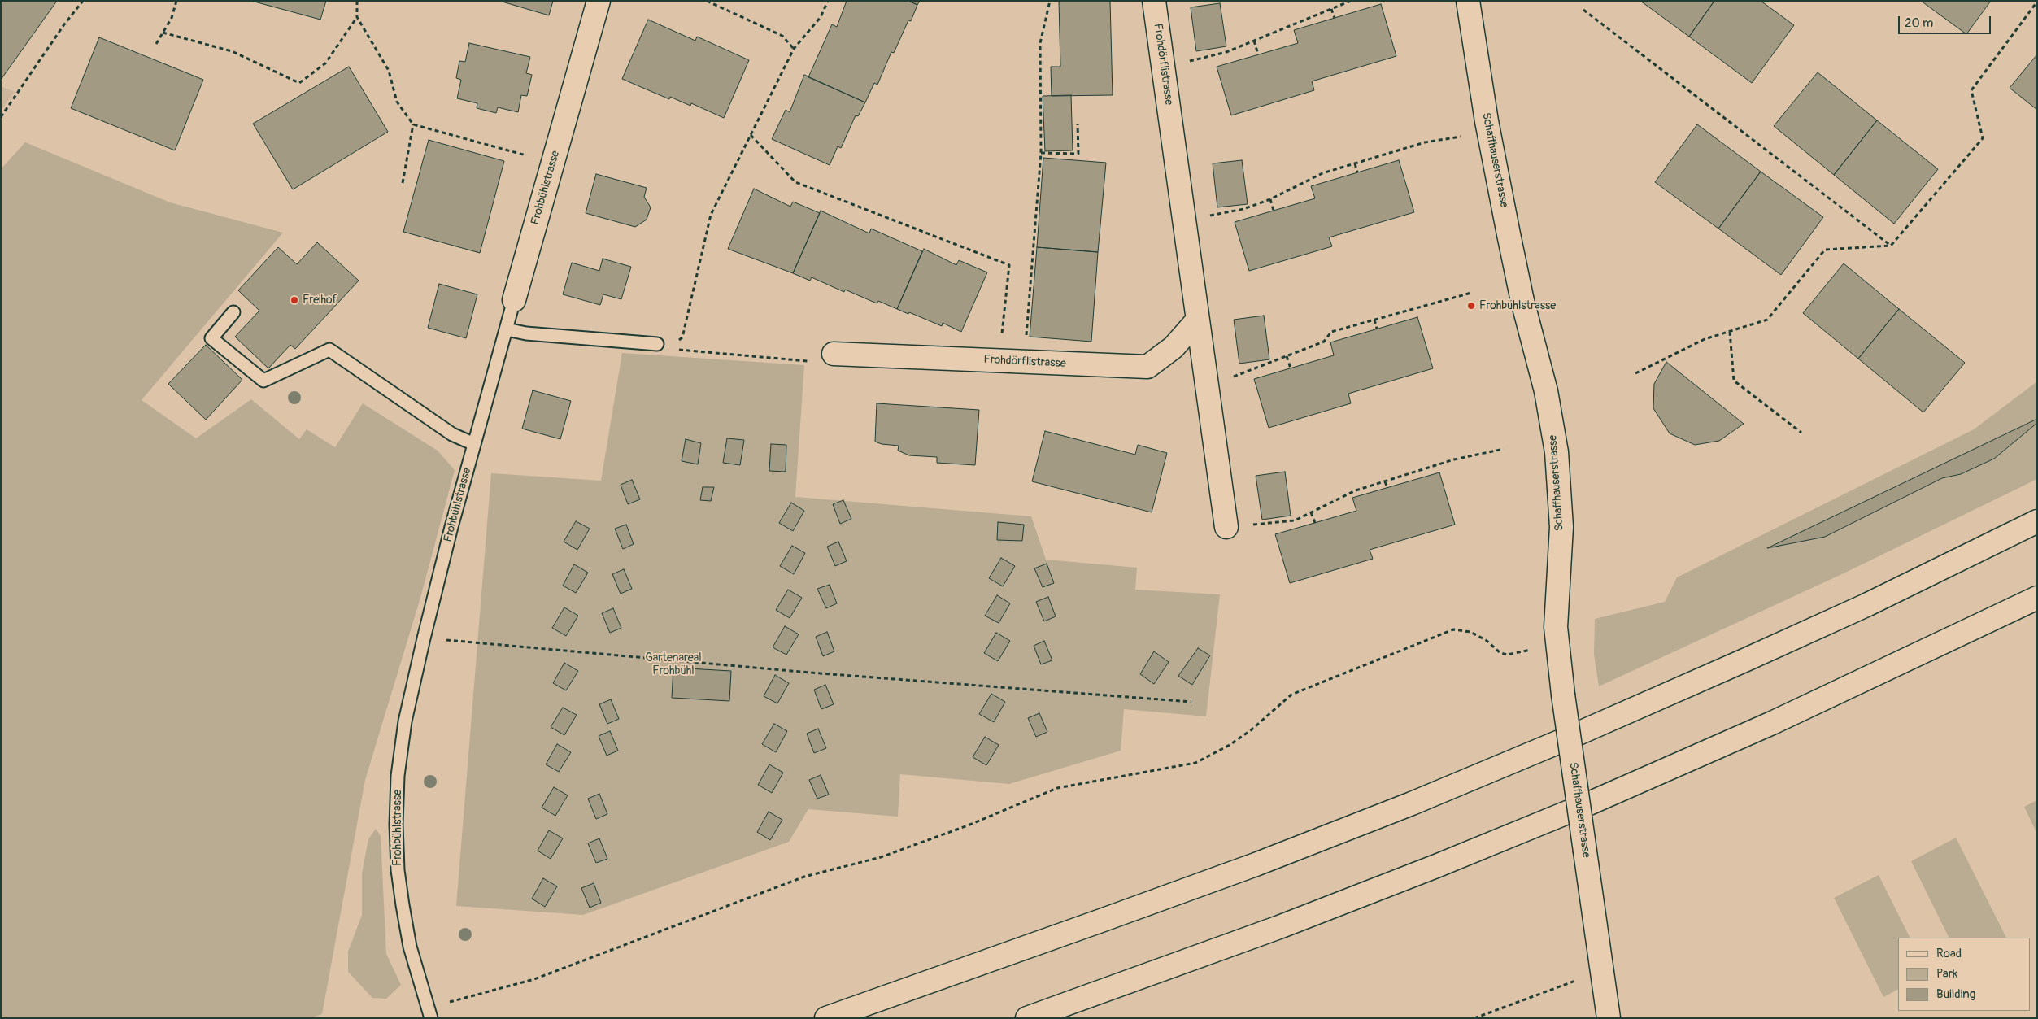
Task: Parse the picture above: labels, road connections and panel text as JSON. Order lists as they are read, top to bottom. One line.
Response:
{"streets":{"main road":["Frohdörflistrasse","Schaffhauserstrasse","Frohbühlstrasse"]},"parks":["Gartenareal Frohbühl"],"places":["Freihof","Frohbühlstrasse"],"legend":["Road","Park","Building"],"scale_bar":"20 m"}
